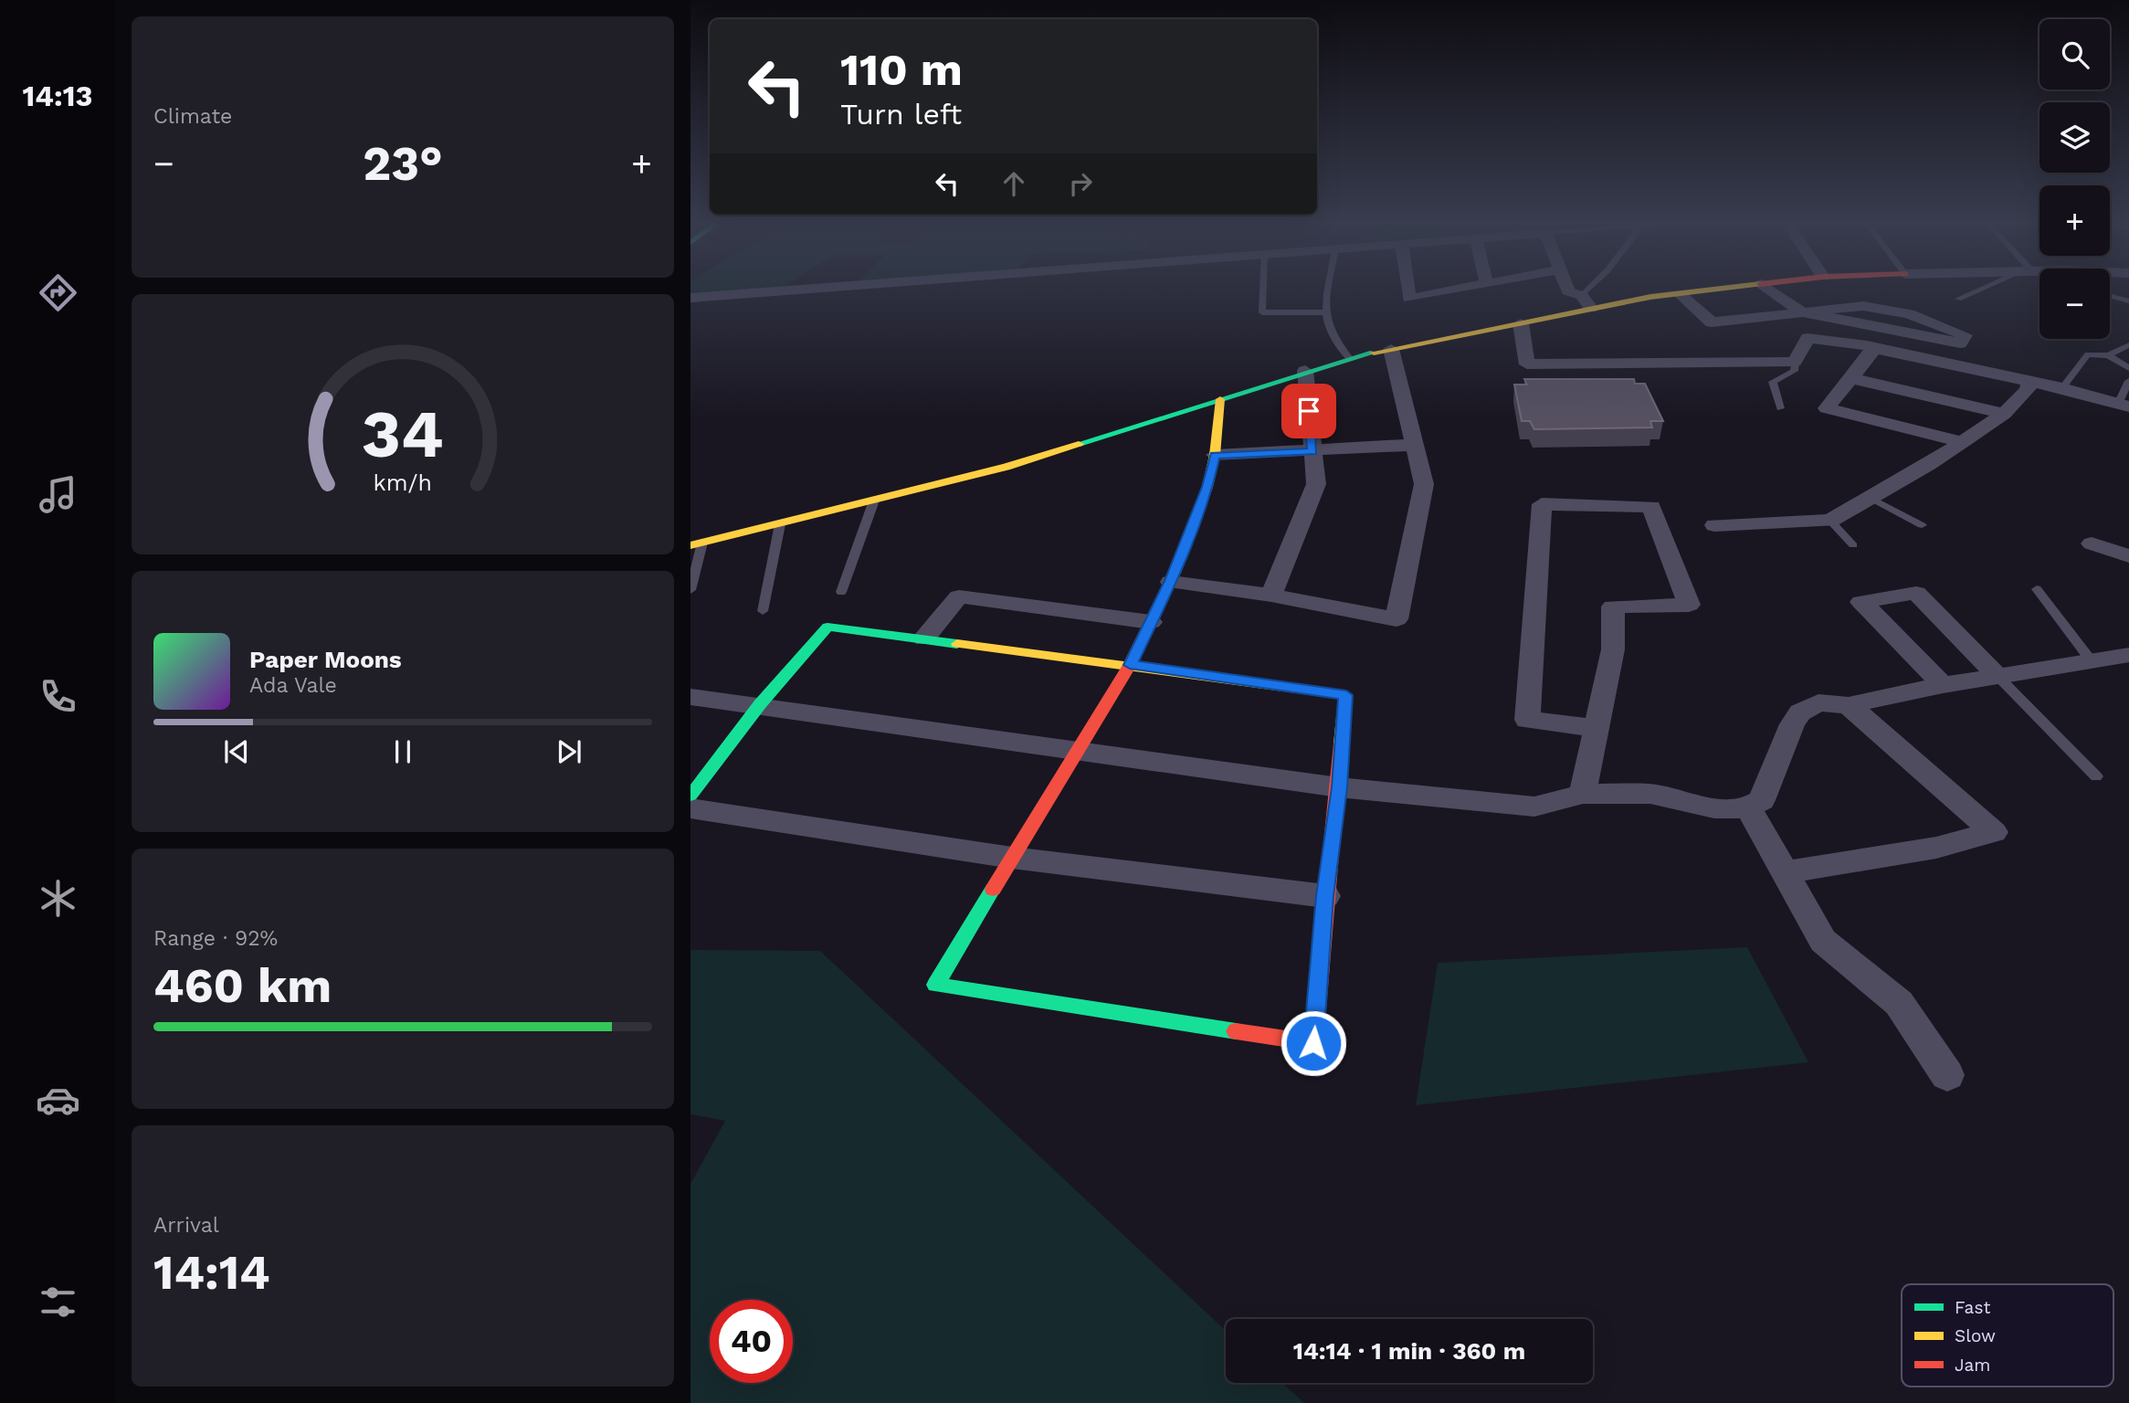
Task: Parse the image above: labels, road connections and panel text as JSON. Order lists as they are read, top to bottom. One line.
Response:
{"legend":["Fast","Slow","Jam"],"page":{"tabs":"14:13","tile":["Climate",["Range · 92%","460 km"],["Arrival","14:14"]],"map_buttons":["+","−"],"turn":["110 m","Turn left"],"heat":["−","23°","+"],"song":["Paper Moons","Ada Vale"],"limit":"40","trip":"14:14 · 1 min · 360 m","gauge":["34","km/h"]}}
